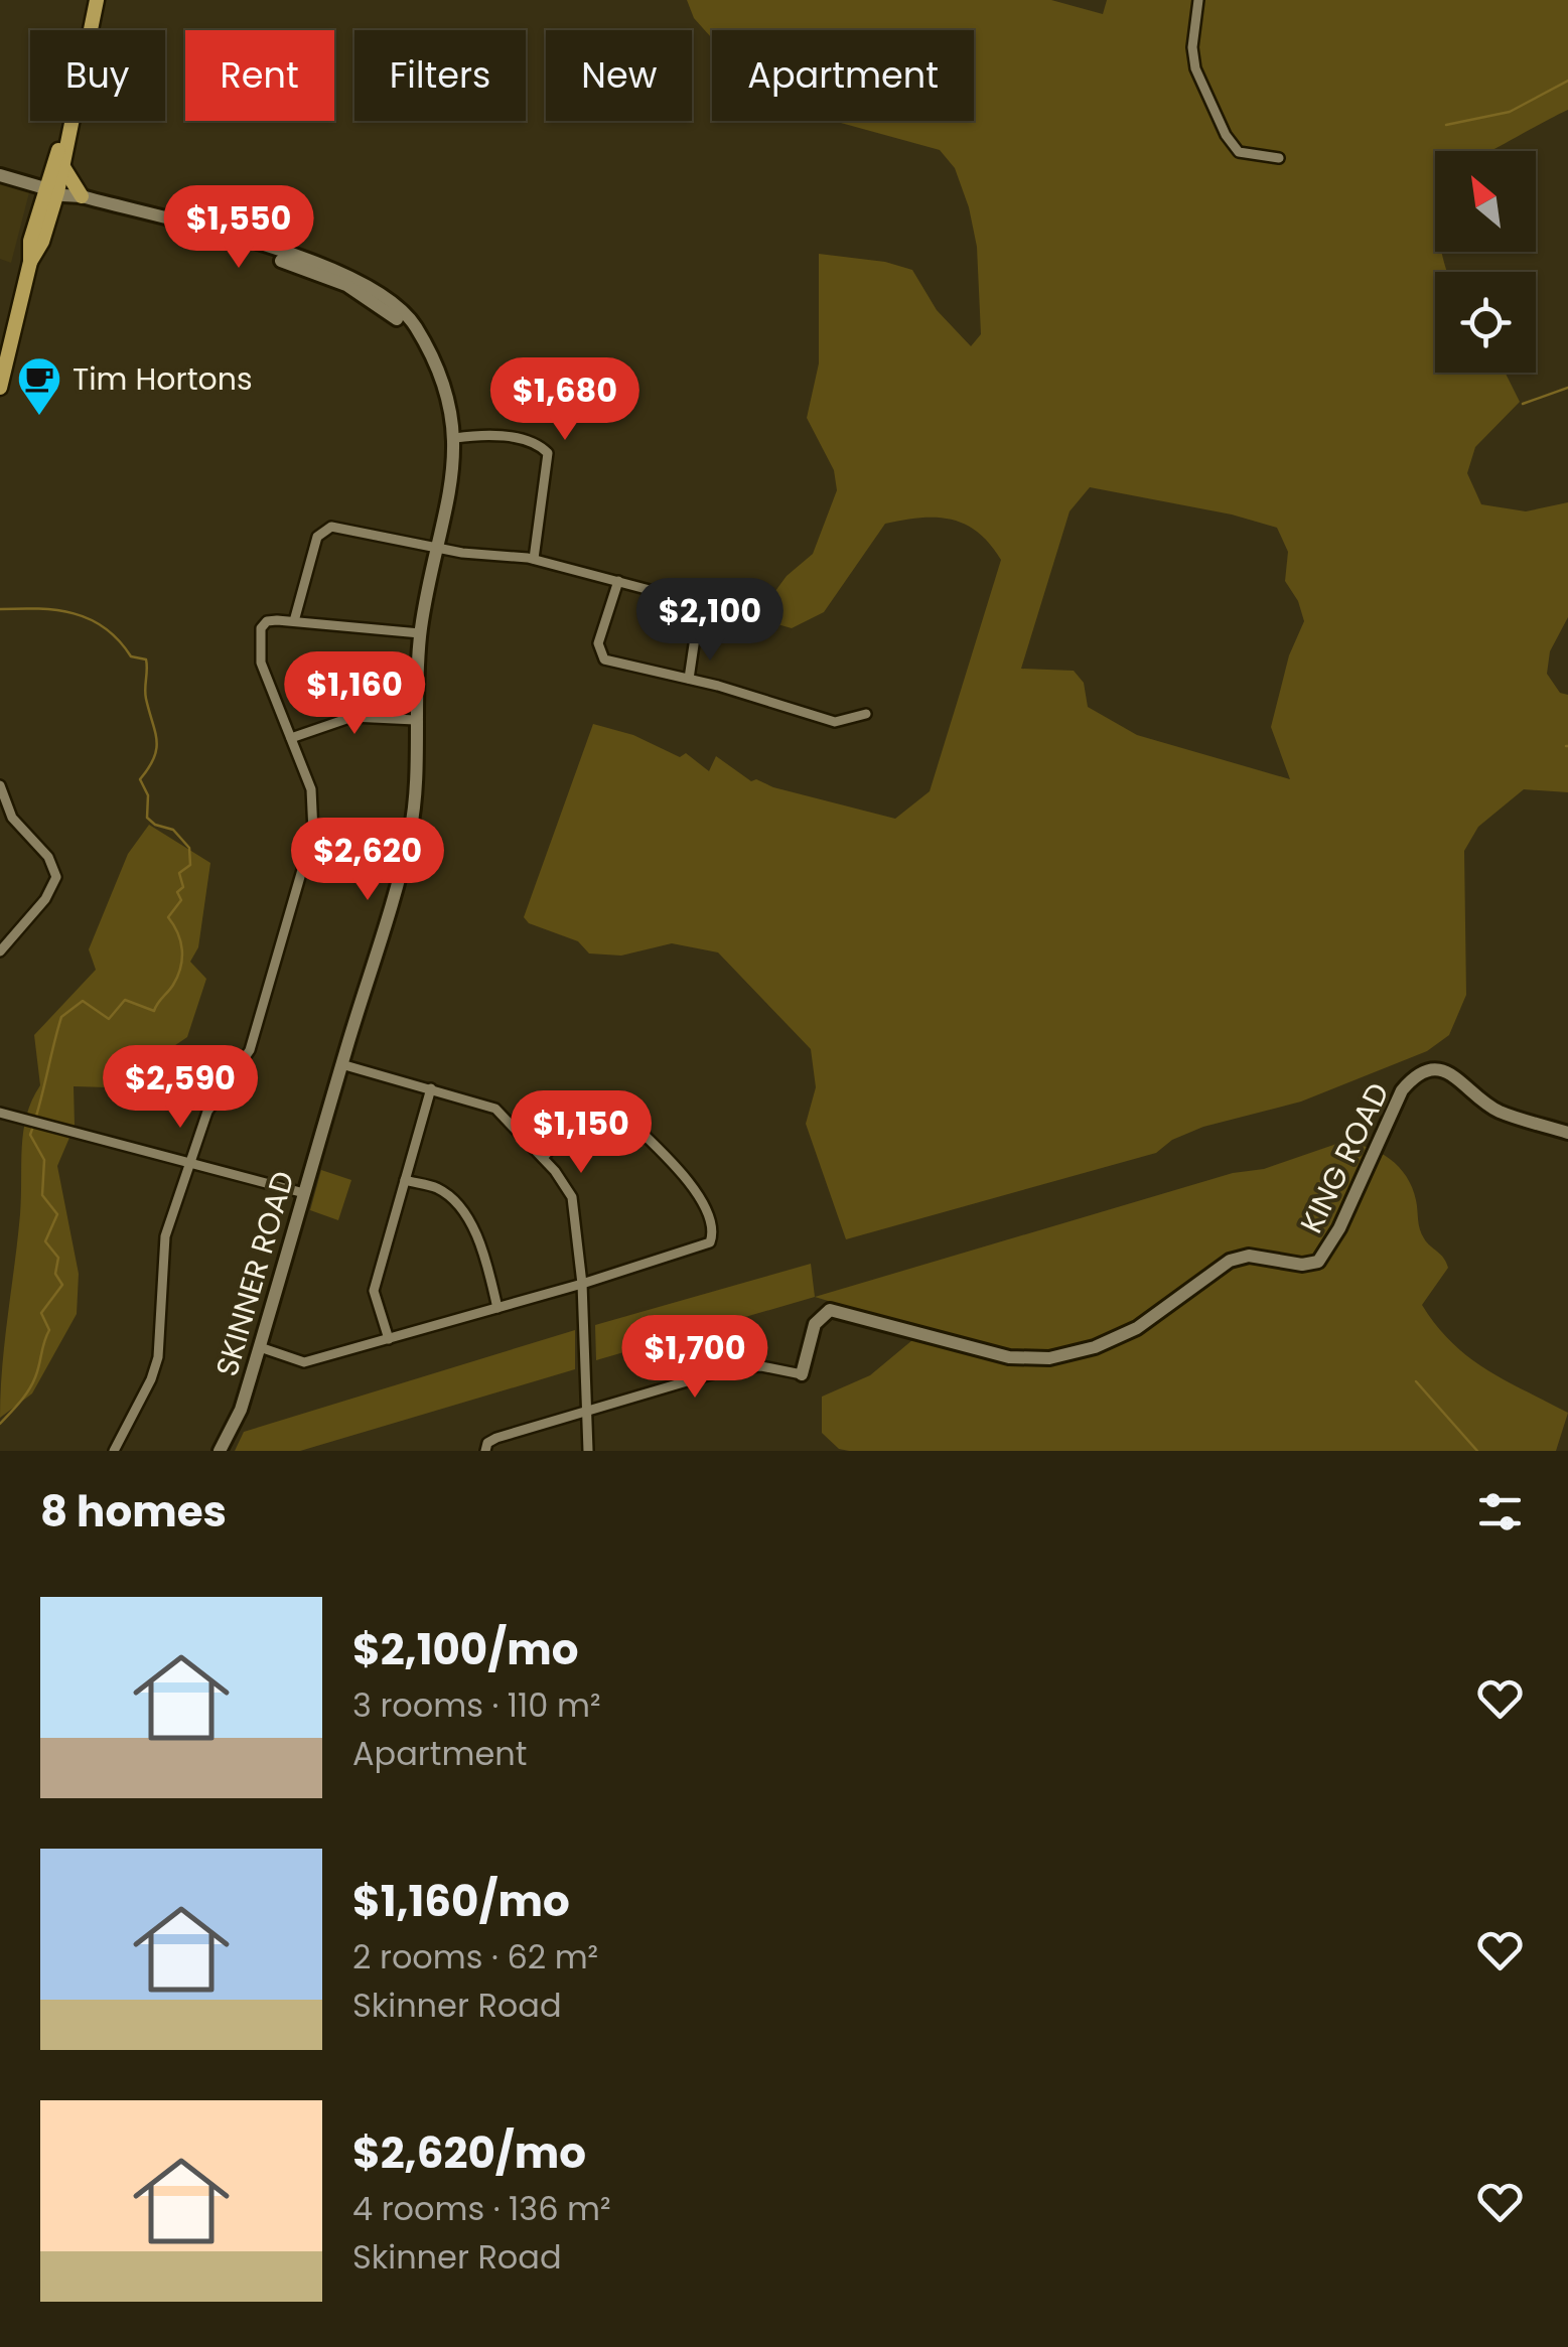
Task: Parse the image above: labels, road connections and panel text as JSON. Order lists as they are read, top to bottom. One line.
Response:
{"streets":{"street":["KING ROAD","SKINNER ROAD"]},"places":{"cafe":["Tim Hortons"]},"north":"top left","page":{"chip":["Buy","Rent","Filters","New","Apartment"],"price":["$1,550","$1,680","$2,100","$1,160","$2,620","$2,590","$1,150","$1,700"],"heading":"8 homes","list":[{"name":"$2,100/mo","note":"3 rooms · 110 m² · Apartment"},{"name":"$1,160/mo","note":"2 rooms · 62 m² · Skinner Road"},{"name":"$2,620/mo","note":"4 rooms · 136 m² · Skinner Road"}]}}
